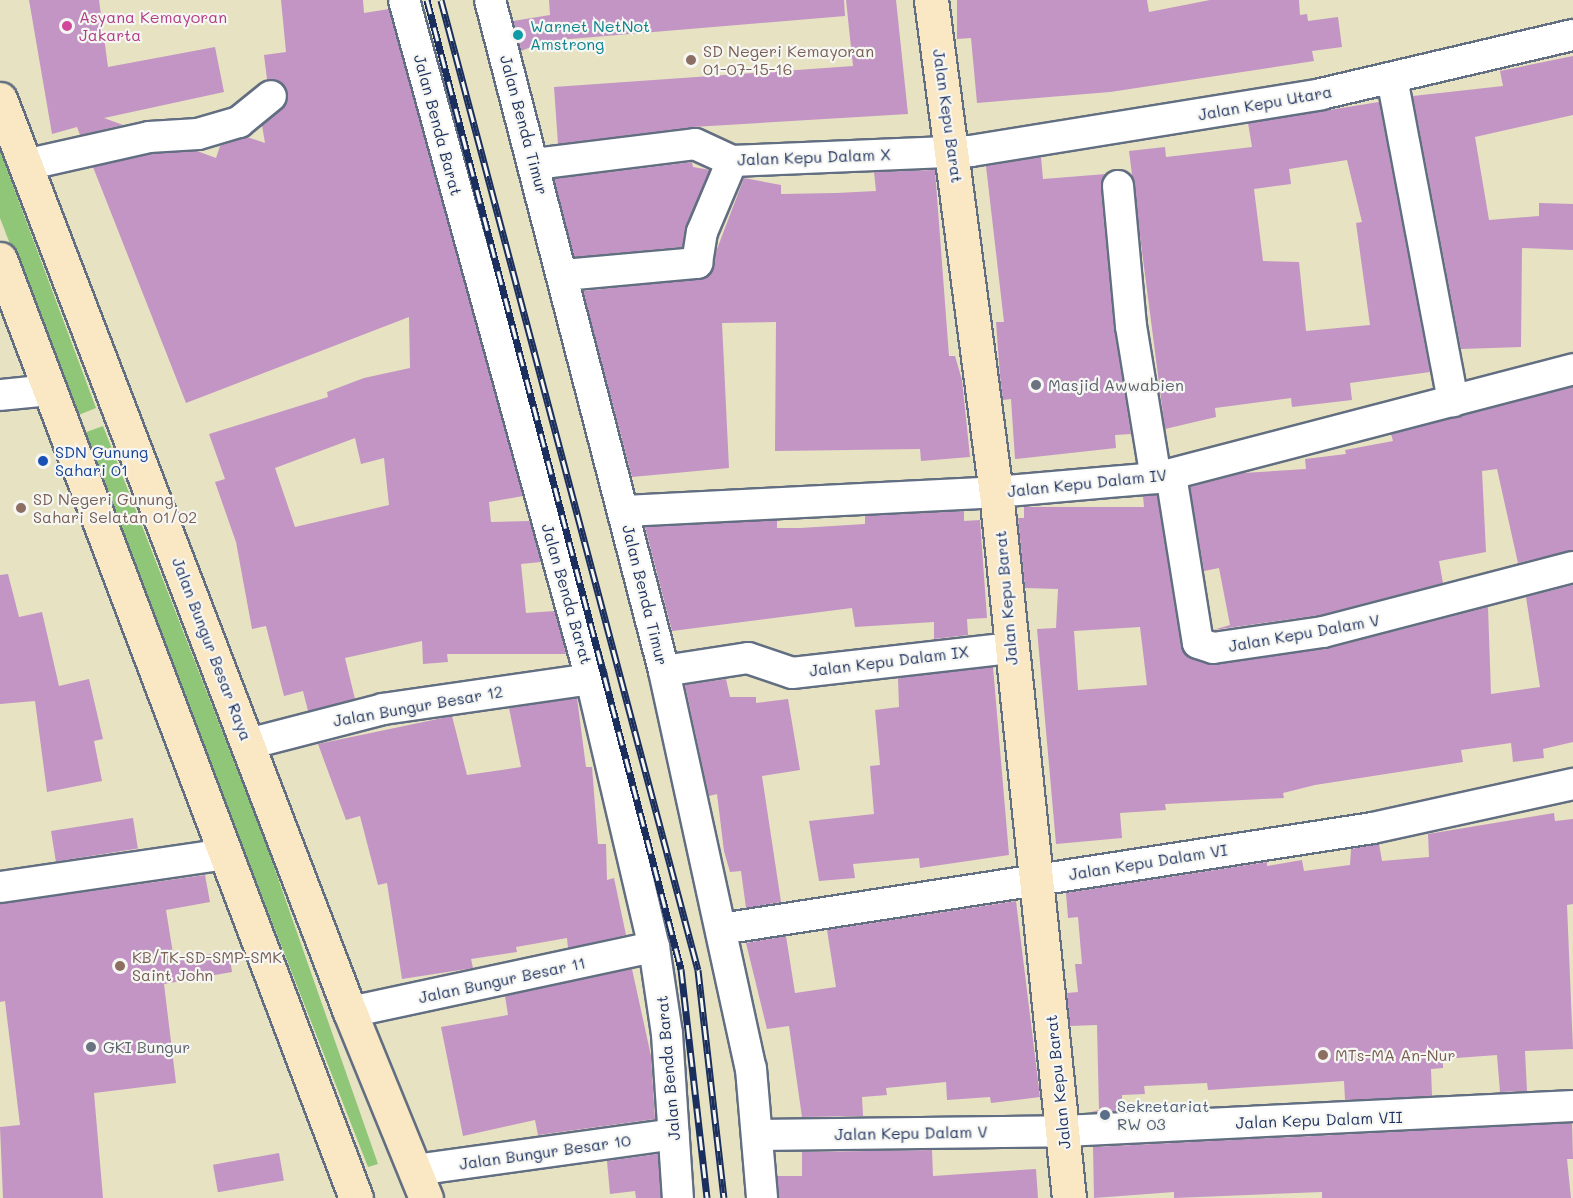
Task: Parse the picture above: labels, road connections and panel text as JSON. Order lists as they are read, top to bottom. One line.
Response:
{"streets":{"main road":["Jalan Kepu Barat","Jalan Bungur Besar Raya"],"street":["Jalan Kepu Utara","Jalan Benda Barat","Jalan Benda Timur","Jalan Kepu Dalam X","Jalan Kepu Dalam IV","Jalan Kepu Dalam V","Jalan Kepu Dalam IX","Jalan Bungur Besar 12","Jalan Kepu Dalam VI","Jalan Bungur Besar 11","Jalan Kepu Dalam VII","Jalan Bungur Besar 10"]},"crossings":[["Jalan Kepu Utara","Jalan Kepu Barat"],["Jalan Kepu Utara","Jalan Kepu Dalam X"],["Jalan Kepu Barat","Jalan Kepu Dalam X"],["Jalan Kepu Barat","Jalan Kepu Dalam IV"],["Jalan Kepu Barat","Jalan Kepu Dalam V"],["Jalan Kepu Barat","Jalan Kepu Dalam IX"],["Jalan Kepu Barat","Jalan Kepu Dalam VI"],["Jalan Kepu Barat","Jalan Kepu Dalam VII"],["Jalan Benda Barat","Jalan Bungur Besar 12"],["Jalan Benda Barat","Jalan Bungur Besar 11"],["Jalan Benda Barat","Jalan Bungur Besar 10"],["Jalan Benda Timur","Jalan Kepu Dalam X"],["Jalan Benda Timur","Jalan Kepu Dalam IV"],["Jalan Benda Timur","Jalan Kepu Dalam V"],["Jalan Benda Timur","Jalan Kepu Dalam IX"],["Jalan Benda Timur","Jalan Kepu Dalam VI"],["Jalan Kepu Dalam IV","Jalan Kepu Dalam V"],["Jalan Kepu Dalam V","Jalan Kepu Dalam VII"],["Jalan Bungur Besar Raya","Jalan Bungur Besar 12"],["Jalan Bungur Besar Raya","Jalan Bungur Besar 11"],["Jalan Bungur Besar Raya","Jalan Bungur Besar 10"]],"places":["Asyana Kemayoran Jakarta","Warnet NetNot Amstrong","SD Negeri Kemayoran 01-07-15-16","Masjid Awwabien","SDN Gunung Sahari 01","SD Negeri Gunung Sahari Selatan 01/02","KB/TK-SD-SMP-SMK Saint John","GKI Bungur","MTs-MA An-Nur","Sekretariat RW 03"]}
